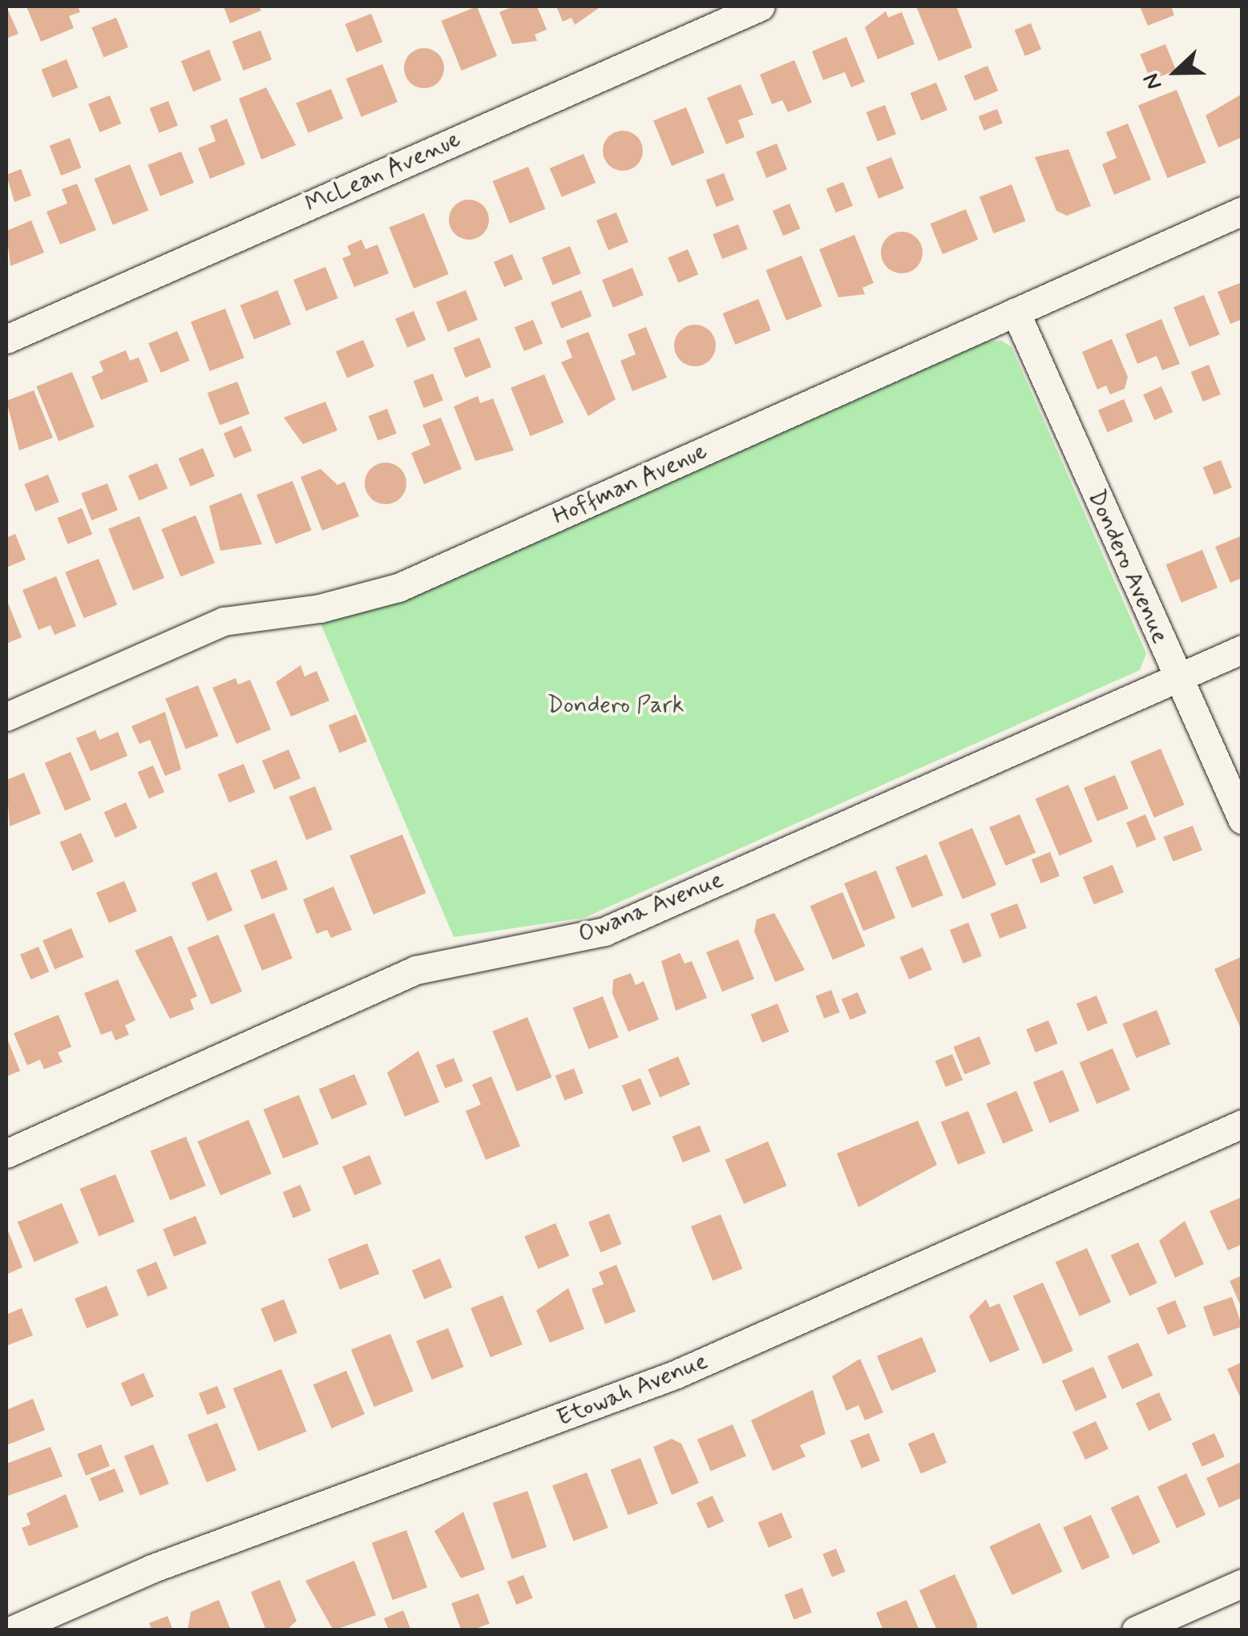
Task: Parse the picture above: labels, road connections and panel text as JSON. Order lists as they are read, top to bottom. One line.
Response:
{"streets":{"street":["McLean Avenue","Hoffman Avenue","Dondero Avenue","Owana Avenue","Etowah Avenue"]},"crossings":[["Hoffman Avenue","Dondero Avenue"],["Dondero Avenue","Owana Avenue"]],"parks":["Dondero Park"],"north":"left"}
